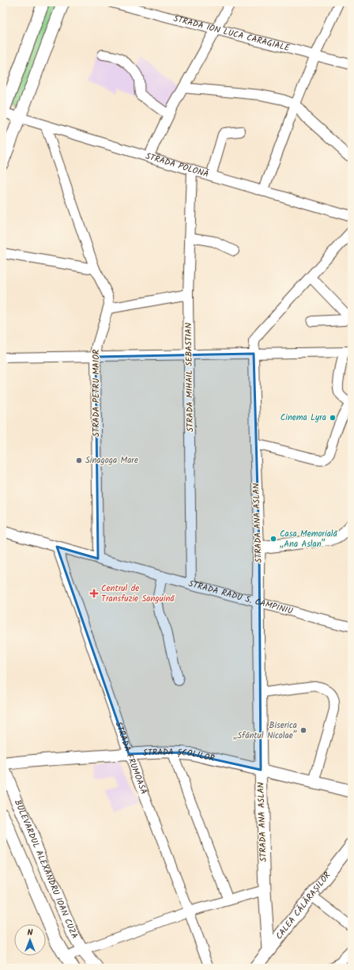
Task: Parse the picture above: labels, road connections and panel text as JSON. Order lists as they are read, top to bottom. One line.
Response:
{"streets":{"main road":["STRADA ANA ASLAN","STRADA ȘCOLILOR","BULEVARDUL ALEXANDRU IOAN CUZA","CALEA CĂLĂRAȘILOR"],"street":["STRADA ION LUCA CARAGIALE","STRADA POLONĂ","STRADA MIHAIL SEBASTIAN","STRADA PETRU MAIOR","STRADA RADU S. CAMPINIU","STRADA FRUMOASĂ"]},"crossings":[["STRADA POLONĂ","STRADA MIHAIL SEBASTIAN"],["STRADA POLONĂ","STRADA PETRU MAIOR"],["STRADA MIHAIL SEBASTIAN","STRADA RADU S. CAMPINIU"],["STRADA PETRU MAIOR","STRADA RADU S. CAMPINIU"],["STRADA ANA ASLAN","STRADA RADU S. CAMPINIU"],["STRADA ANA ASLAN","STRADA ȘCOLILOR"],["STRADA ANA ASLAN","CALEA CĂLĂRAȘILOR"],["STRADA RADU S. CAMPINIU","STRADA FRUMOASĂ"],["STRADA ȘCOLILOR","STRADA FRUMOASĂ"],["STRADA ȘCOLILOR","BULEVARDUL ALEXANDRU IOAN CUZA"]],"places":{"other":["Cinema Lyra","Sinagoga Mare","Casa Memorială „Ana Aslan”","Biserica „Sfântul Nicolae”"],"health":["Centrul de Transfuzie Sanguină"]},"north":"top"}
